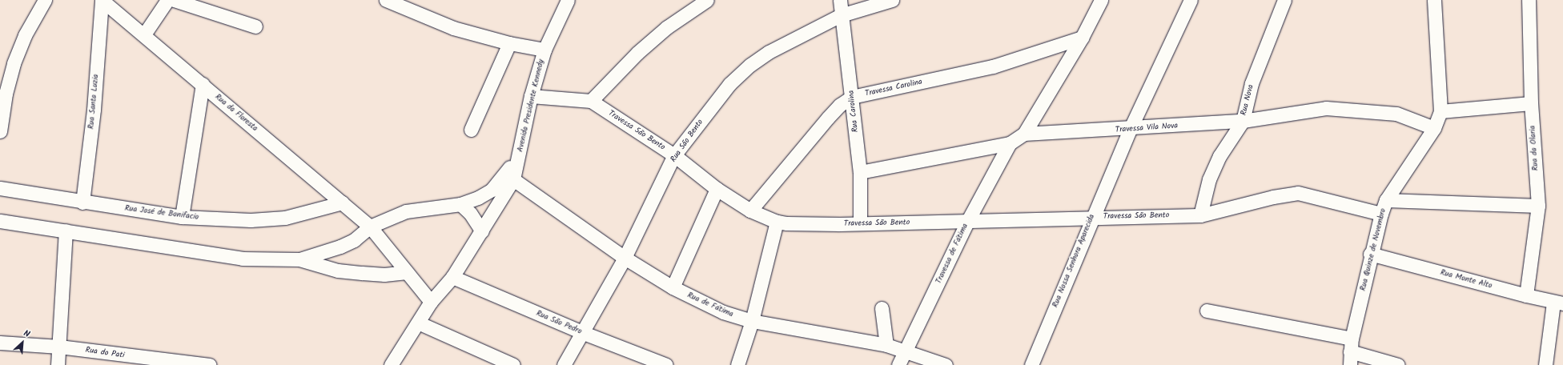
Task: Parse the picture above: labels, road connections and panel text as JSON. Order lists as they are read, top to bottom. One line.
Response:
{"streets":{"street":["Travessa Carolina","Rua Nova","Rua Santa Luzia","Avenida Presidente Kennedy","Rua Carolina","Rua da Floresta","Travessa Vila Nova","Travessa São Bento","Rua São Bento","Rua da Olaria","Rua José de Bonifacio","Rua Quinze de Novembro","Travessa de Fátima","Rua Nossa Senhora Aparecida","Rua Monte Alto","Rua de Fátima","Rua São Pedro","Rua do Pati"]},"crossings":[["Travessa Carolina","Rua Carolina"],["Travessa Carolina","Travessa São Bento"],["Rua Nova","Travessa Vila Nova"],["Rua Nova","Travessa São Bento"],["Rua Santa Luzia","Rua da Floresta"],["Rua Santa Luzia","Rua José de Bonifacio"],["Avenida Presidente Kennedy","Rua de Fátima"],["Rua Carolina","Travessa Vila Nova"],["Rua Carolina","Travessa São Bento"],["Rua Carolina","Rua São Bento"],["Rua da Floresta","Rua José de Bonifacio"],["Travessa Vila Nova","Rua Quinze de Novembro"],["Travessa Vila Nova","Travessa de Fátima"],["Travessa Vila Nova","Rua Nossa Senhora Aparecida"],["Travessa São Bento","Rua São Bento"],["Travessa São Bento","Rua Quinze de Novembro"],["Travessa São Bento","Travessa de Fátima"],["Travessa São Bento","Rua Nossa Senhora Aparecida"],["Rua São Bento","Rua de Fátima"],["Rua São Bento","Rua São Pedro"],["Rua da Olaria","Rua Monte Alto"],["Rua Quinze de Novembro","Rua Monte Alto"],["Travessa de Fátima","Rua de Fátima"]],"north":"top right"}
